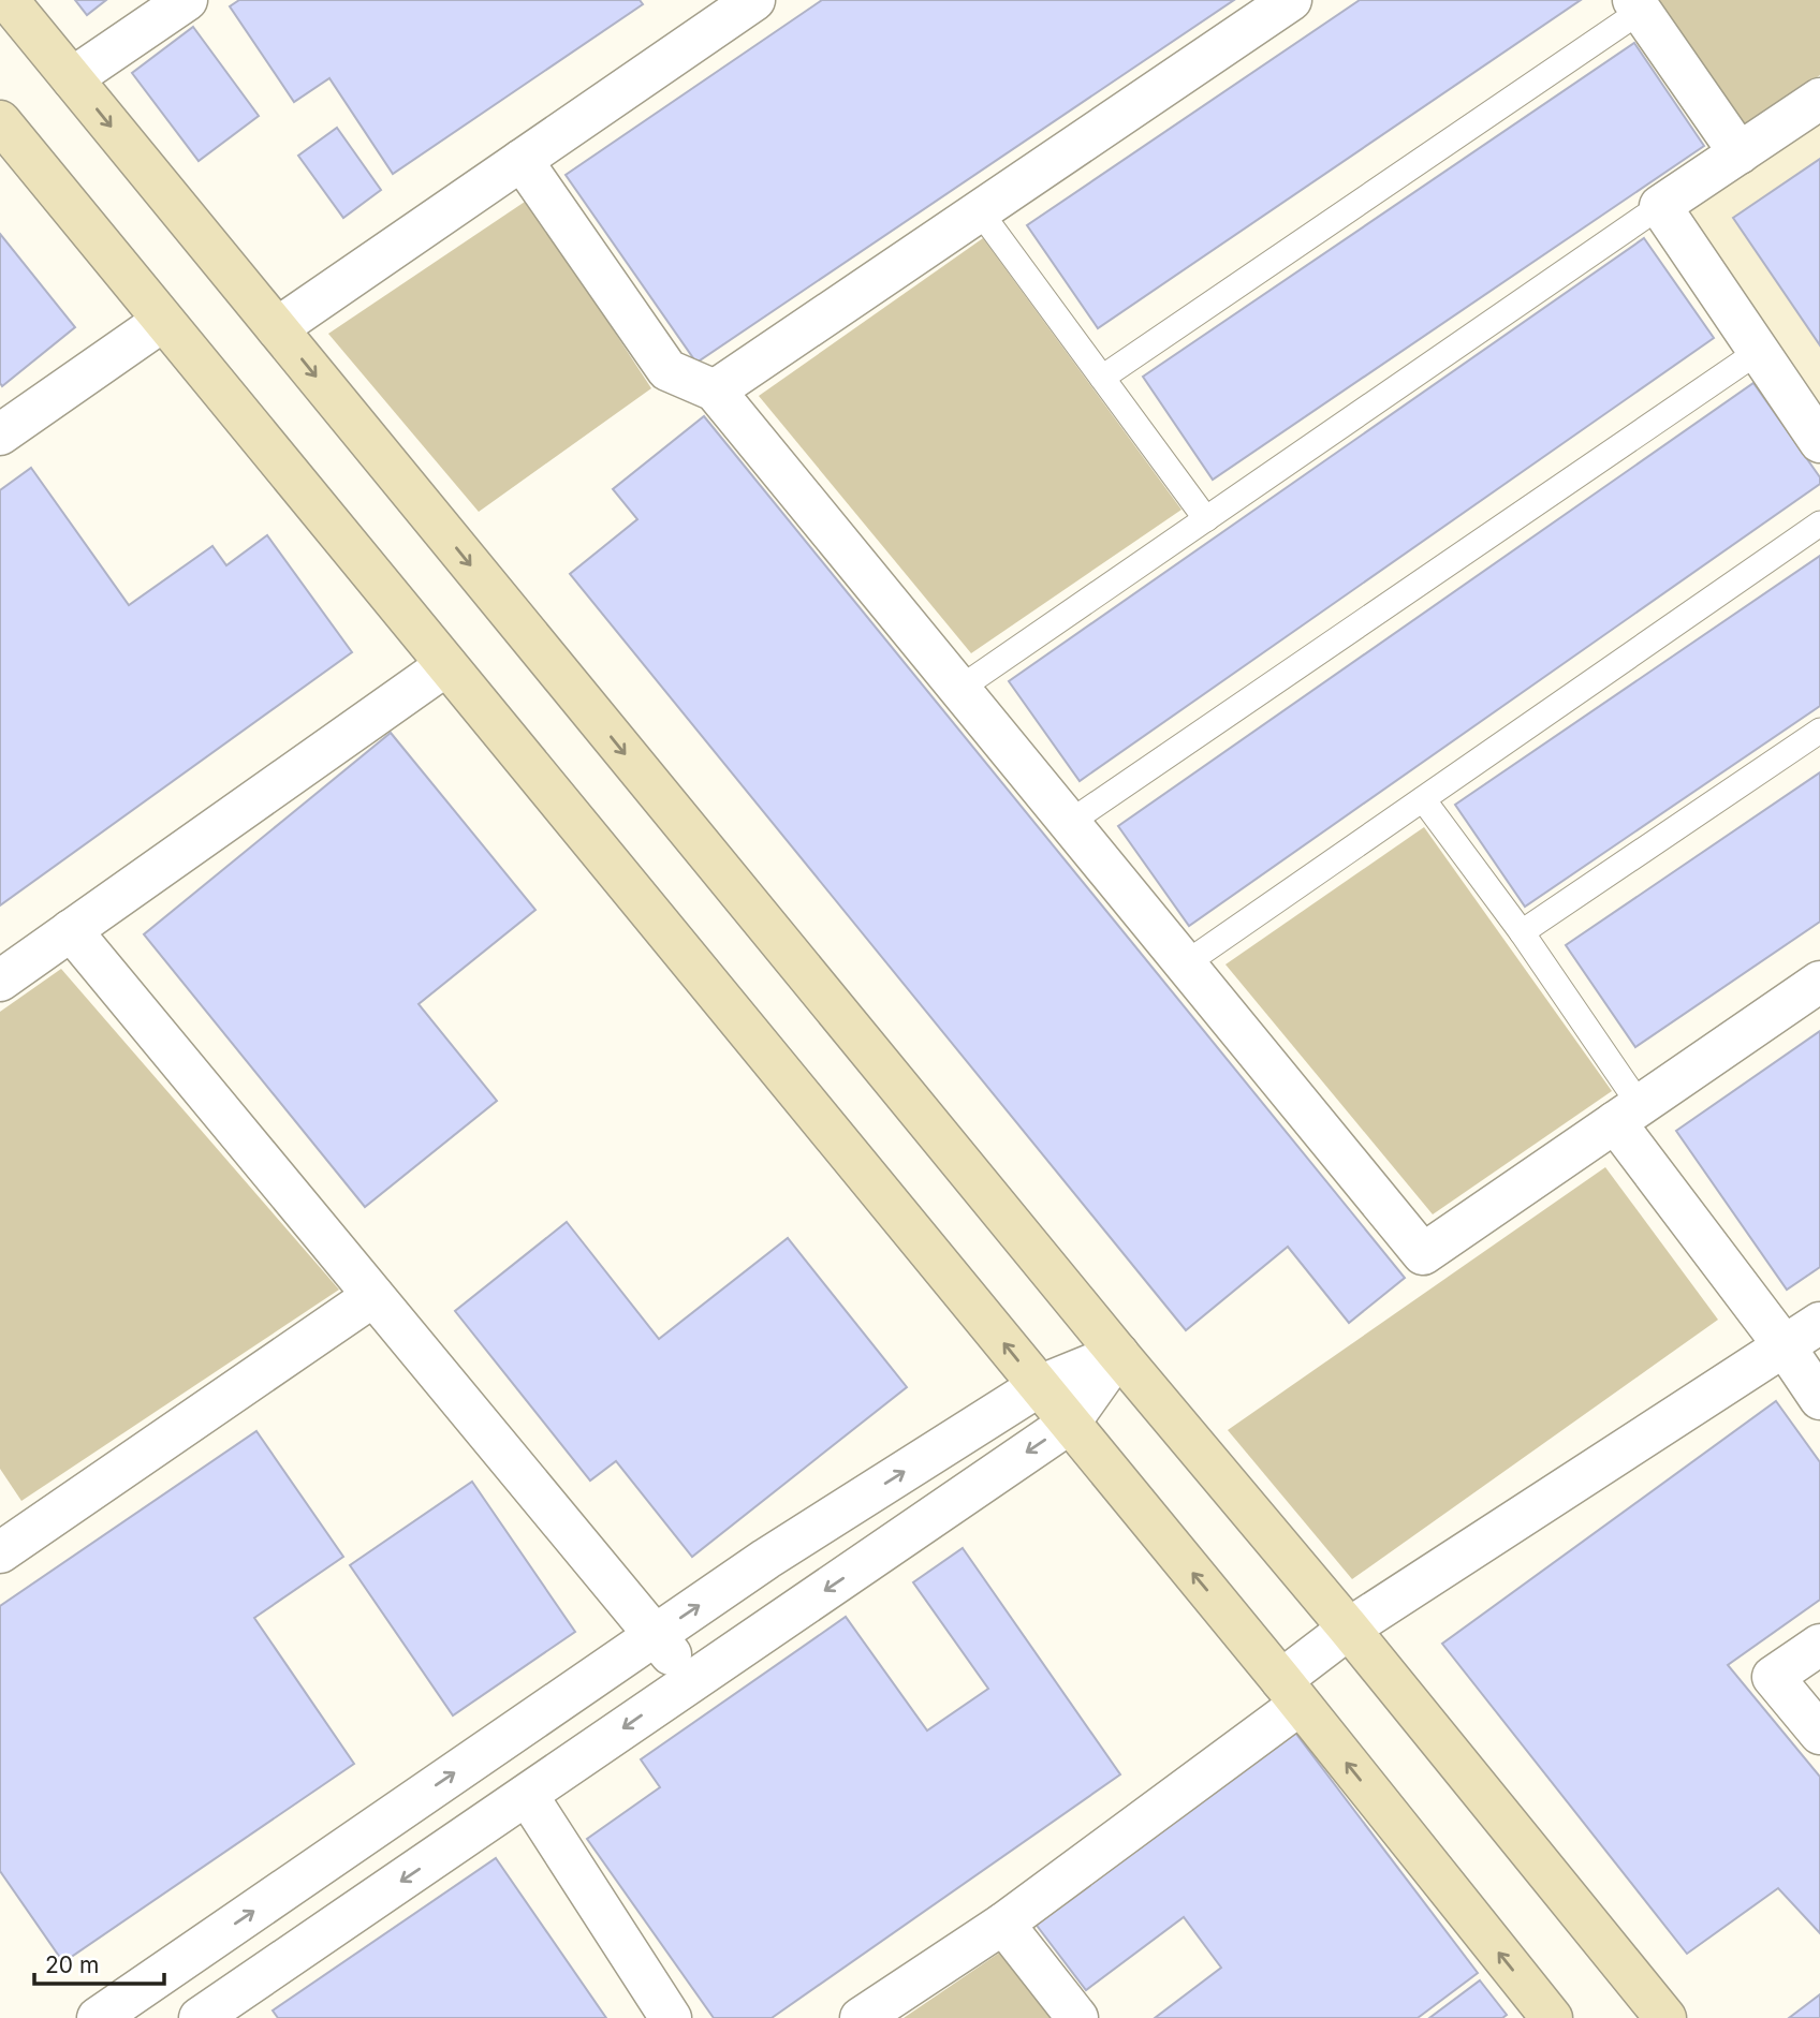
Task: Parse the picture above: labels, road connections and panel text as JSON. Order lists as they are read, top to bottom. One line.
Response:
{"scale_bar":"20 m"}
